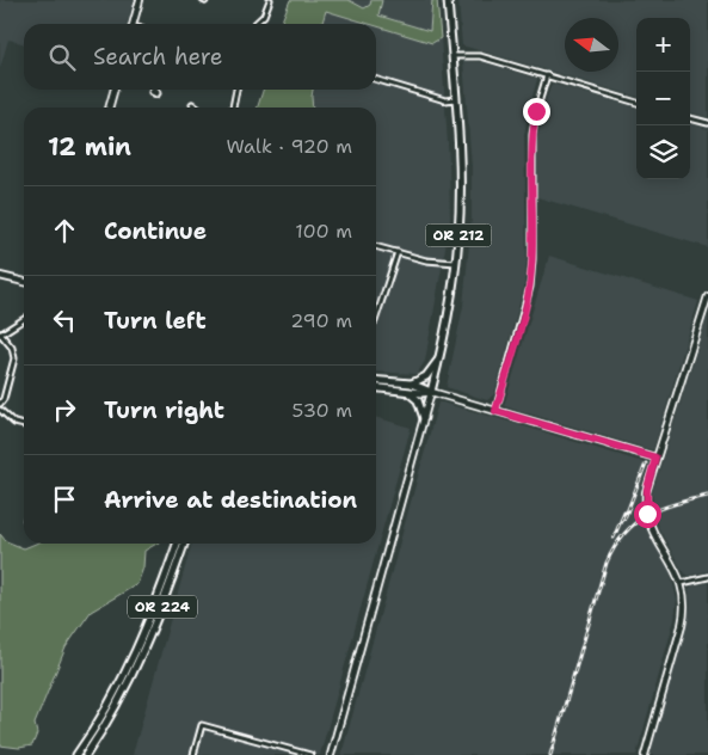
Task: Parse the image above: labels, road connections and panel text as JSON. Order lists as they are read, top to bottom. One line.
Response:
{"streets":{"highway":["OR 212","OR 224"]},"north":"left","page":{"map_buttons":["+","−"],"search":"Search here","heading":["12 min","Walk · 920 m"],"list":[["Continue","100 m"],["Turn left","290 m"],["Turn right","530 m"],"Arrive at destination"]}}
